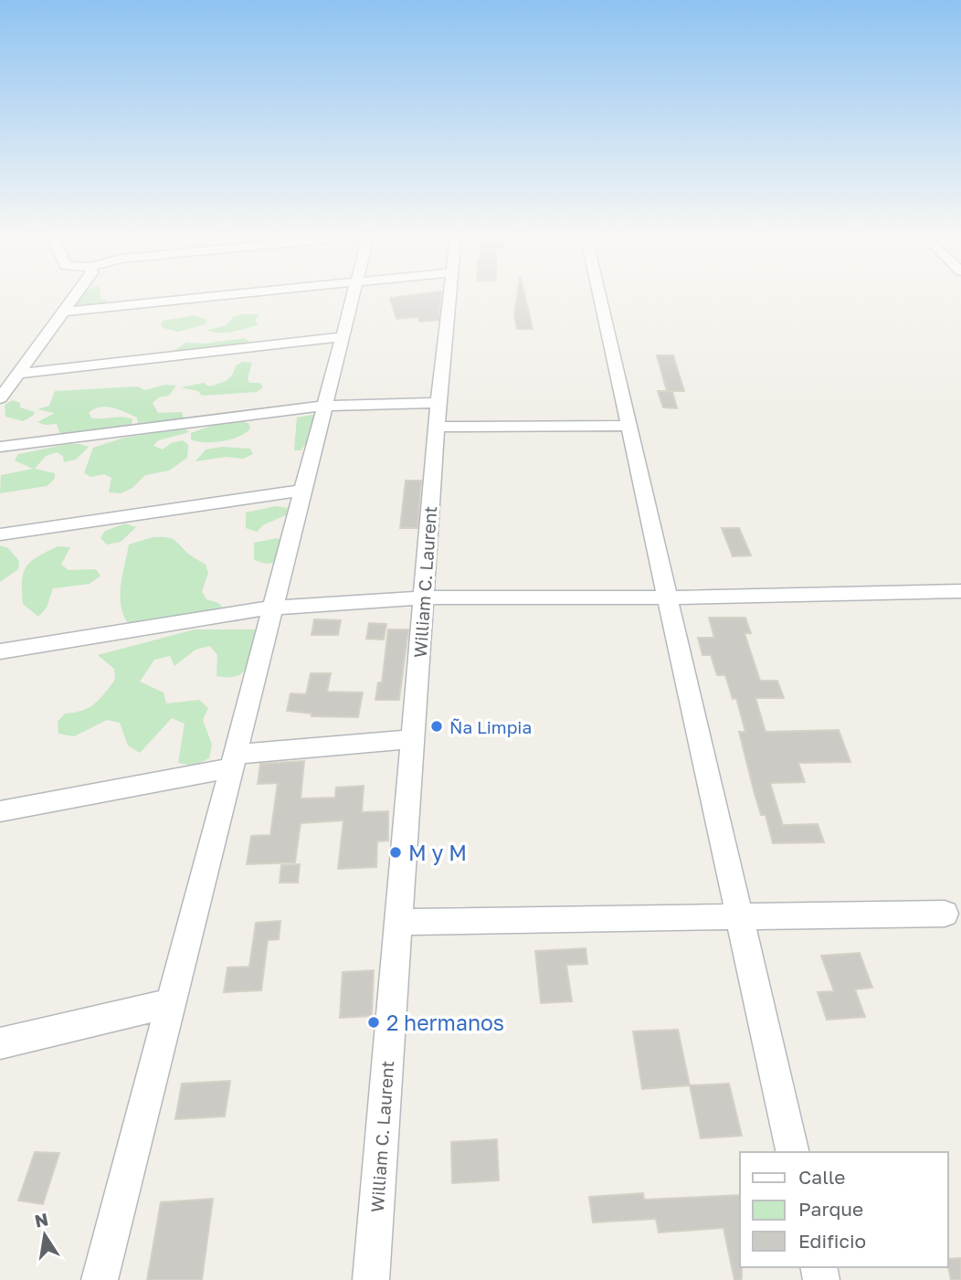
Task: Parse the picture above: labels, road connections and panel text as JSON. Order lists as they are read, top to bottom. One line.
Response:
{"streets":{"street":["William C. Laurent"]},"places":["Ña Limpia","M y M","2 hermanos"],"legend":["Calle","Parque","Edificio"],"north":"top"}
